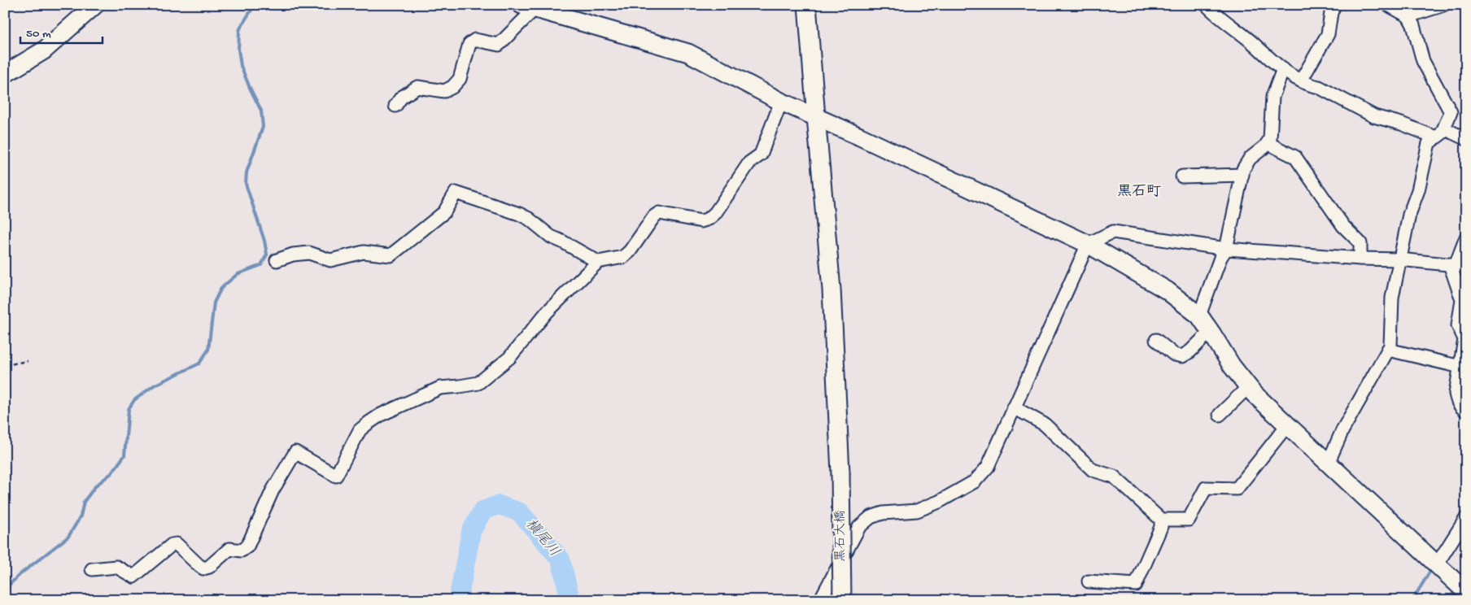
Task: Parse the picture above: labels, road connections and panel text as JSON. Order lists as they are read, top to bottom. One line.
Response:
{"streets":{"street":["黒石大橋"]},"districts":["黒石町"],"water":["槇尾川"],"scale_bar":"50 m"}
